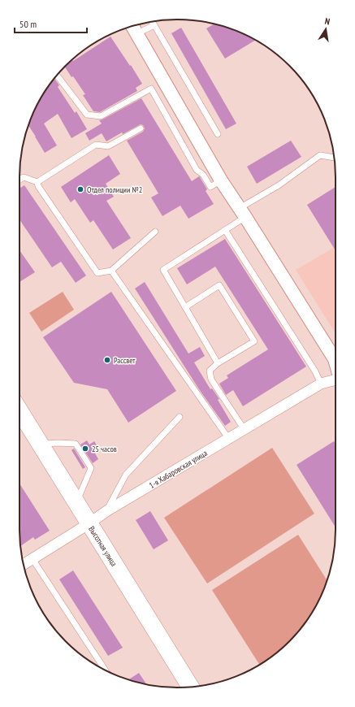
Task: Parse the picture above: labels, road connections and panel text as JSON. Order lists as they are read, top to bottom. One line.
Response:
{"streets":{"main road":["Высотная улица"],"street":["1-я Хабаровская улица"]},"crossings":[["1-я Хабаровская улица","Высотная улица"]],"places":["Отдел полиции №2","Рассвет","25 часов"],"scale_bar":"50 m","north":"top"}
